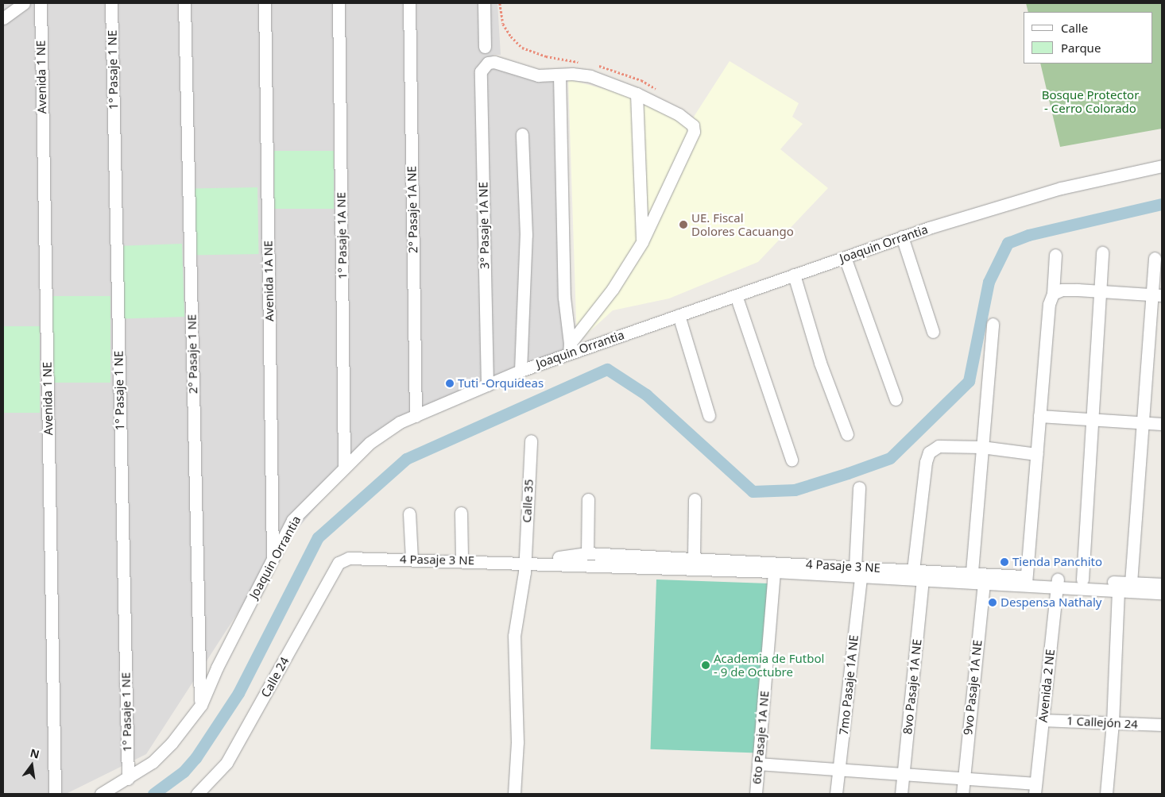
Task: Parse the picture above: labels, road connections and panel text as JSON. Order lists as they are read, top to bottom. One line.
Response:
{"streets":{"street":["1° Pasaje 1 NE","Avenida 1 NE","2° Pasaje 1A NE","3° Pasaje 1A NE","1° Pasaje 1A NE","Joaquin Orrantia","Avenida 1A NE","2° Pasaje 1 NE","Calle 35","4 Pasaje 3 NE","Calle 24","7mo Pasaje 1A NE","Avenida 2 NE","8vo Pasaje 1A NE","9vo Pasaje 1A NE","1 Callejón 24","6to Pasaje 1A NE"]},"crossings":[["1° Pasaje 1 NE","Joaquin Orrantia"],["2° Pasaje 1A NE","Joaquin Orrantia"],["3° Pasaje 1A NE","Joaquin Orrantia"],["1° Pasaje 1A NE","Joaquin Orrantia"],["Joaquin Orrantia","Avenida 1A NE"],["Joaquin Orrantia","2° Pasaje 1 NE"],["Calle 35","4 Pasaje 3 NE"],["4 Pasaje 3 NE","Calle 24"],["4 Pasaje 3 NE","7mo Pasaje 1A NE"],["4 Pasaje 3 NE","Avenida 2 NE"],["4 Pasaje 3 NE","8vo Pasaje 1A NE"],["4 Pasaje 3 NE","9vo Pasaje 1A NE"],["4 Pasaje 3 NE","6to Pasaje 1A NE"],["Avenida 2 NE","1 Callejón 24"]],"parks":["Bosque Protector - Cerro Colorado"],"places":["UE. Fiscal Dolores Cacuango","Tuti -Orquideas","Tienda Panchito","Despensa Nathaly","Academia de Futbol - 9 de Octubre"],"legend":["Calle","Parque"],"north":"top"}
